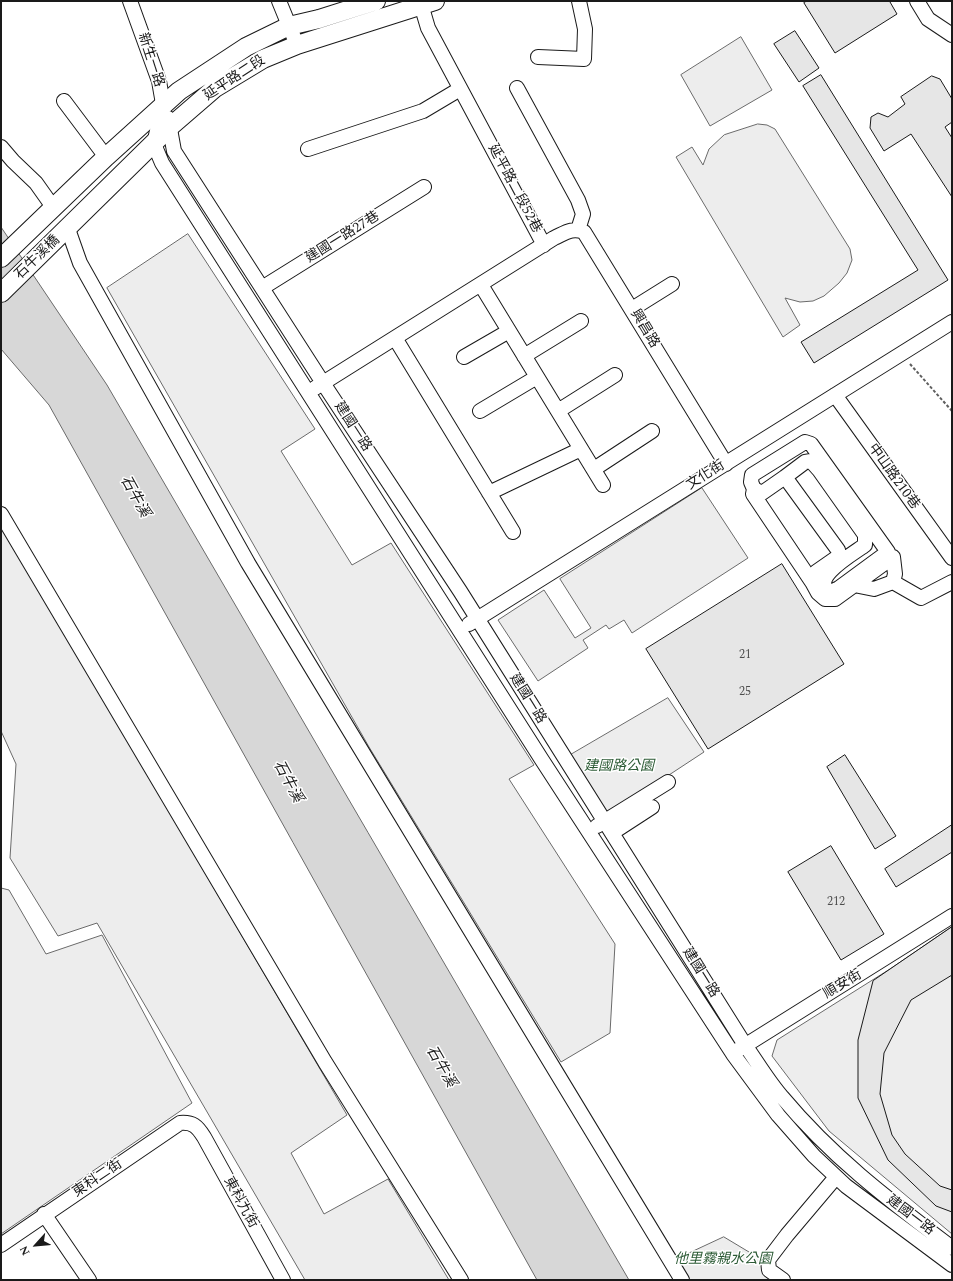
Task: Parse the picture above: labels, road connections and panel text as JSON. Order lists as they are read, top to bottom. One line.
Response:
{"streets":{"main road":["延平路二段","石牛溪橋"],"street":["新生一路","延平路二段52巷","建國一路27巷","興昌路","建國一路","文化街","中山路210巷","順安街","東科二街","東科九街"]},"crossings":[["新生一路","延平路二段"],["新生一路","建國一路"],["延平路二段","延平路二段52巷"],["延平路二段","石牛溪橋"],["延平路二段","建國一路"],["延平路二段52巷","建國一路"],["建國一路27巷","建國一路"],["興昌路","文化街"],["建國一路","文化街"],["建國一路","順安街"],["文化街","中山路210巷"],["東科二街","東科九街"]],"water":["石牛溪"],"parks":["建國路公園","他里霧親水公園"],"house_numbers":["21","25","212"],"north":"bottom left"}
